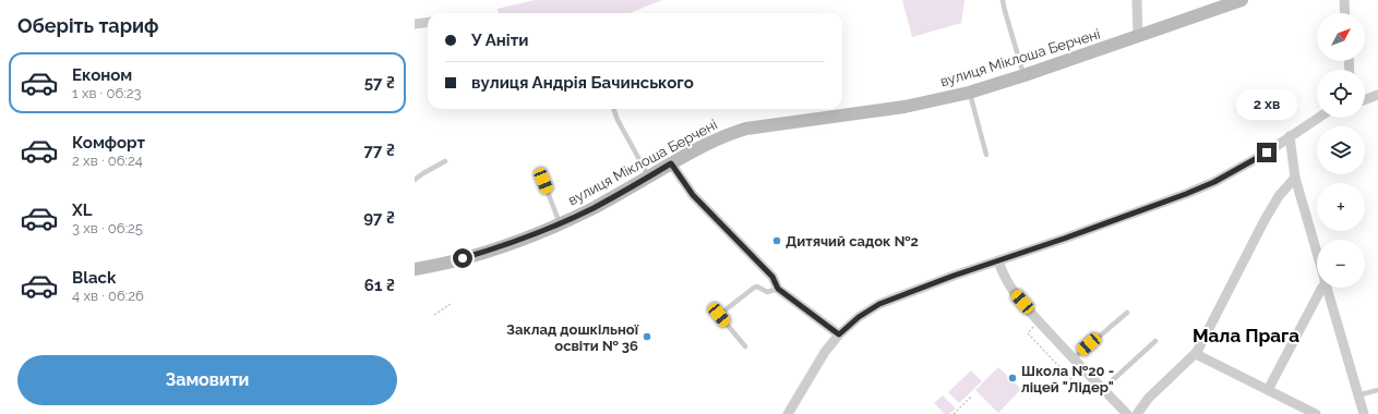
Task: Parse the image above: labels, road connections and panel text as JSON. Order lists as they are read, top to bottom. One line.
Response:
{"streets":{"street":["вулиця Міклоша Берчені"]},"districts":["Мала Прага"],"places":["Дитячий садок №2","Заклад дошкільної освіти № 36","Школа №20 - ліцей \"Лідер\""],"north":"top right","page":{"heading":"Оберіть тариф","map_buttons":["+","−"],"banner":["У Аніти","вулиця Андрія Бачинського"],"list":[{"name":"Економ","note":"1 хв · 06:23","value":"57 ₴"},{"name":"Комфорт","note":"2 хв · 06:24","value":"77 ₴"},{"name":"XL","note":"3 хв · 06:25","value":"97 ₴"},{"name":"Black","note":"4 хв · 06:26","value":"61 ₴"}],"bubble":"2 хв","buttons":"Замовити"}}
